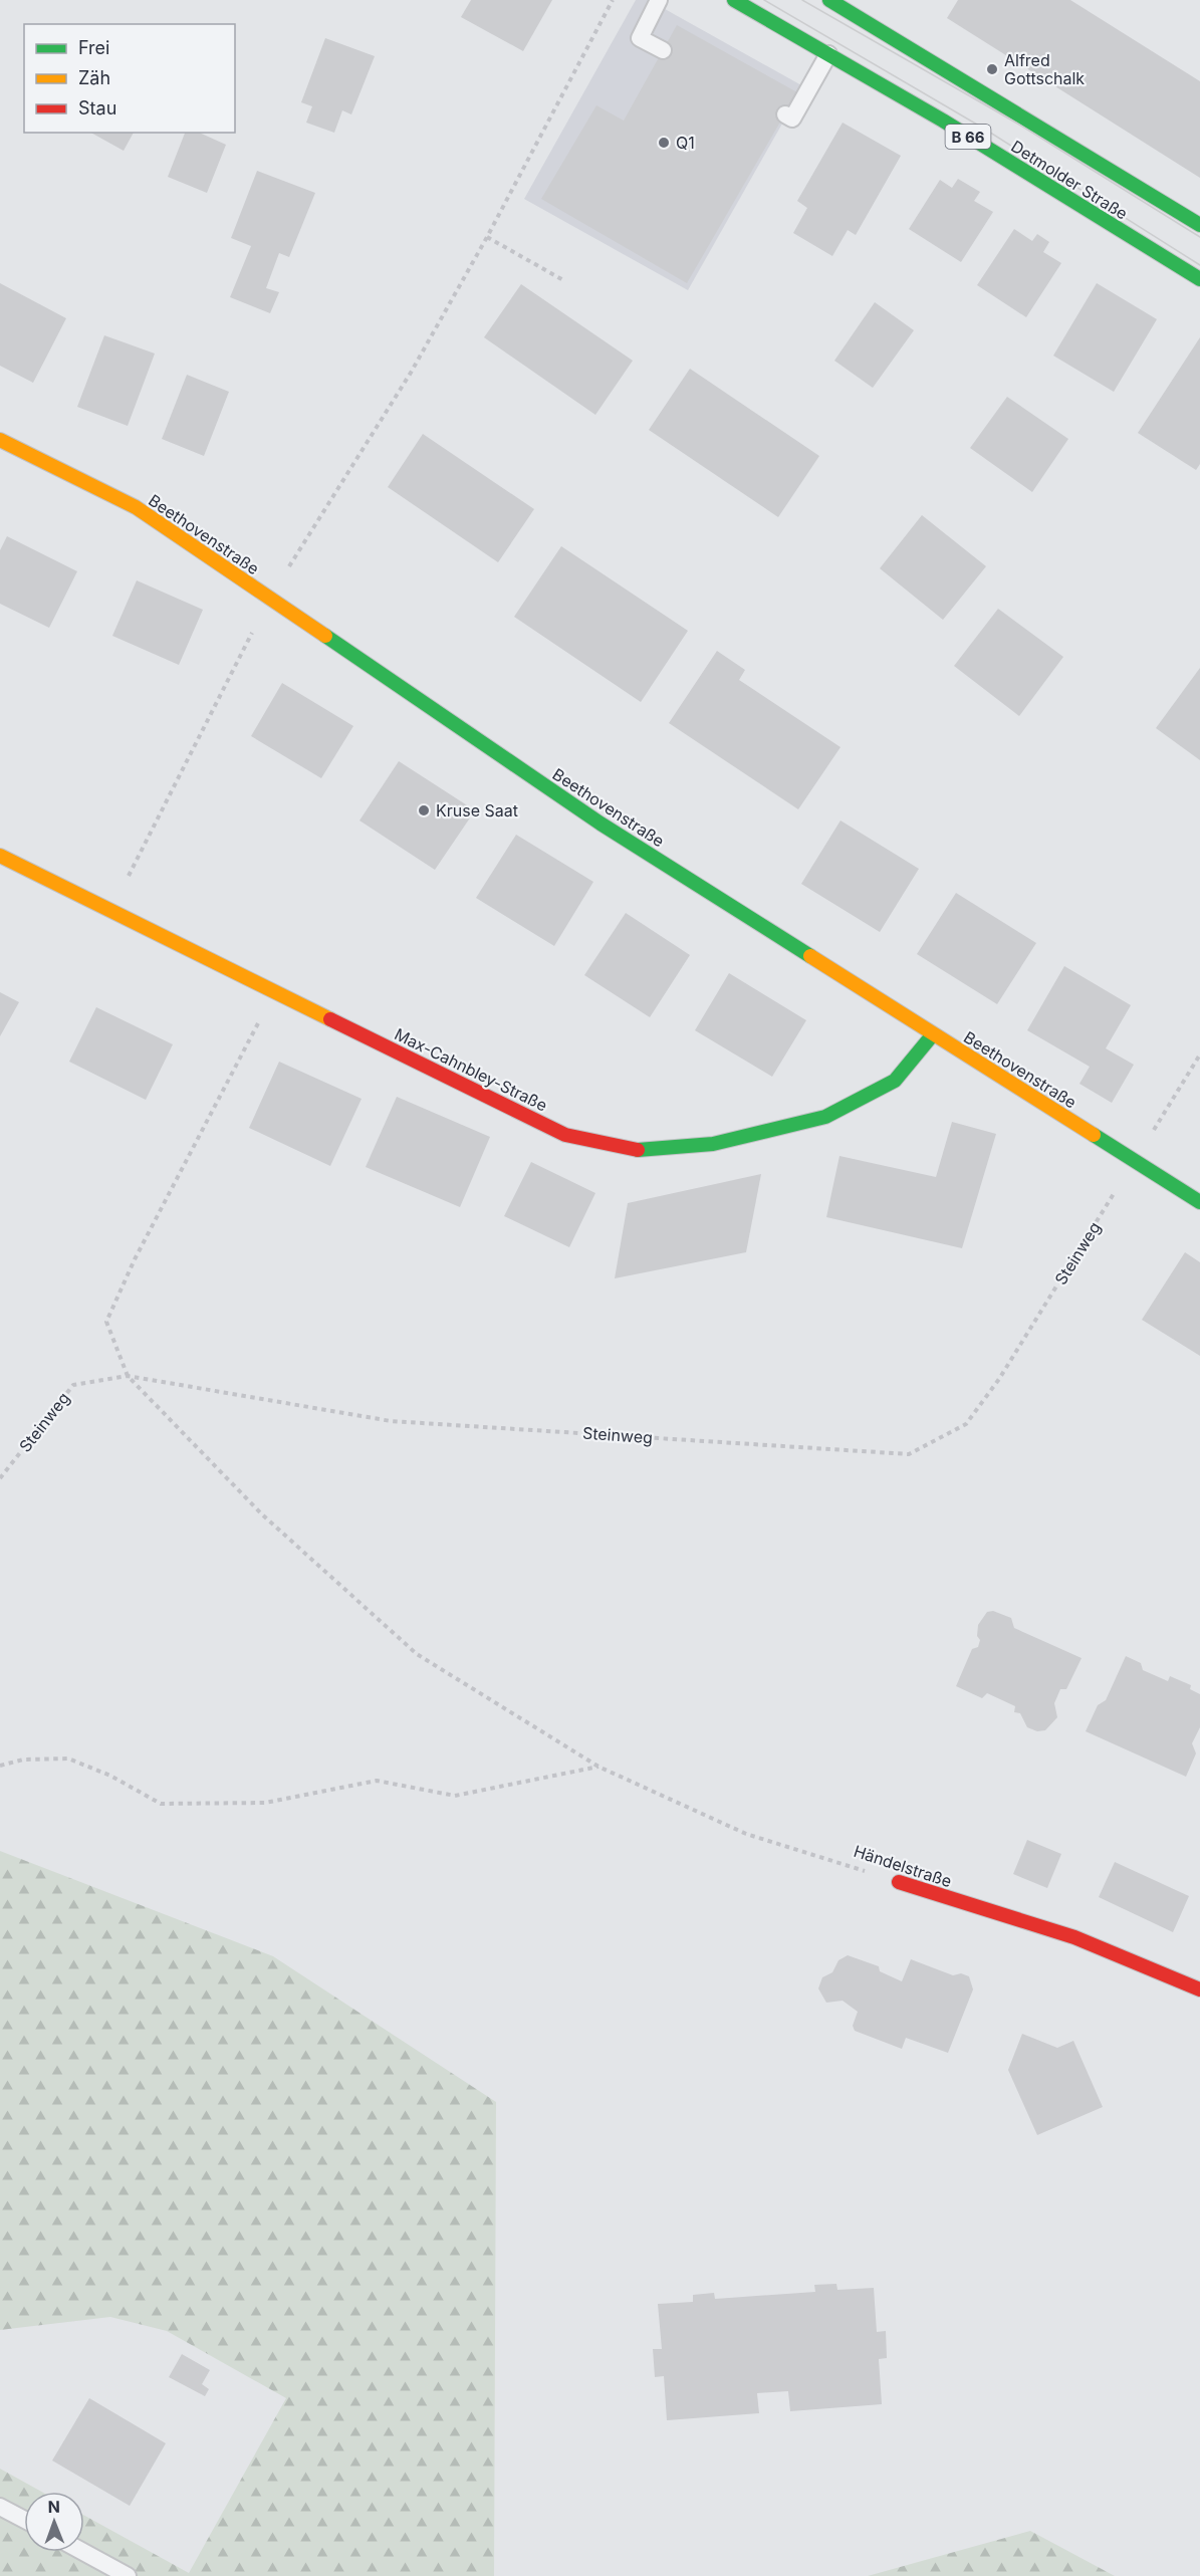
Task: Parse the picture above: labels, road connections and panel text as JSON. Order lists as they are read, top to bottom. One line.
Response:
{"streets":{"street":["B 66","Detmolder Straße","Beethovenstraße","Max-Cahnbley-Straße","Händelstraße"],"path":["Steinweg"]},"crossings":[["Beethovenstraße","Max-Cahnbley-Straße"],["Beethovenstraße","Steinweg"],["Steinweg","Händelstraße"]],"places":["Alfred Gottschalk","Q1","Kruse Saat"],"legend":["Frei","Zäh","Stau"],"north":"top"}
